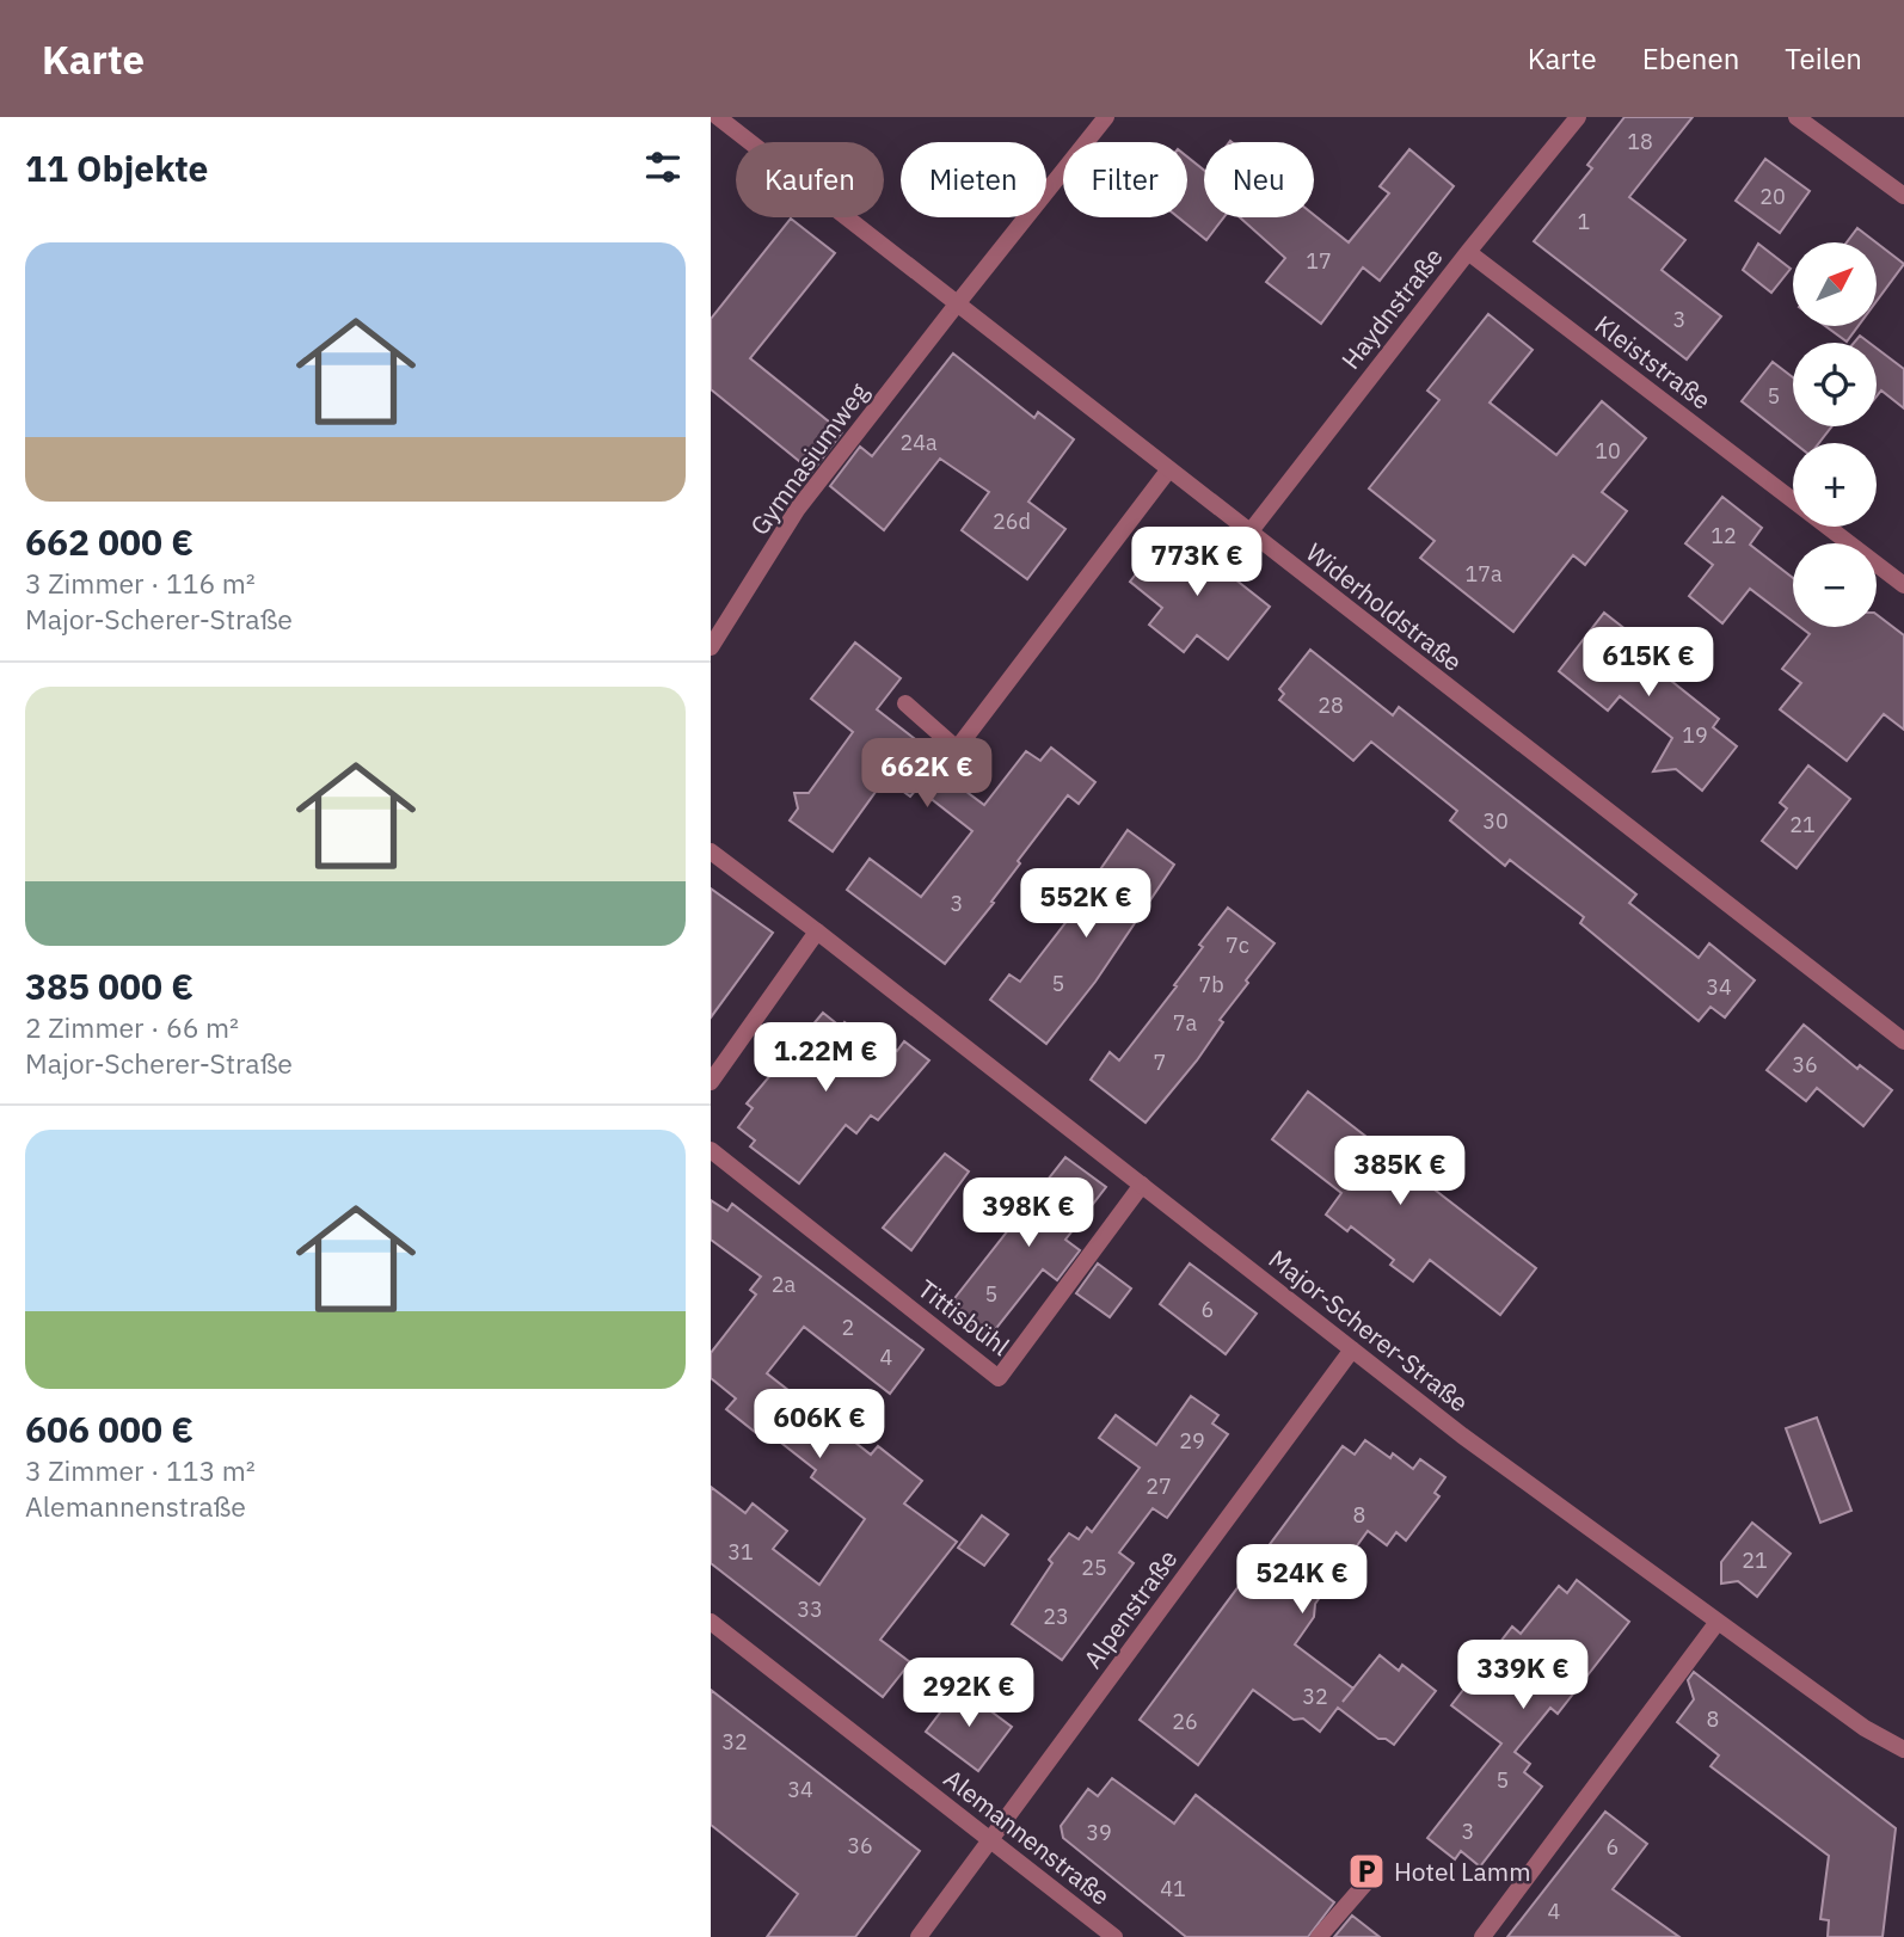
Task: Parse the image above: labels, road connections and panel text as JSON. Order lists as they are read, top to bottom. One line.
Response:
{"streets":{"street":["Haydnstraße","Kleiststraße","Gymnasiumweg","Widerholdstraße","Tittisbühl","Major-Scherer-Straße","Alpenstraße","Alemannenstraße"]},"crossings":[["Haydnstraße","Kleiststraße"],["Haydnstraße","Widerholdstraße"],["Gymnasiumweg","Widerholdstraße"],["Tittisbühl","Major-Scherer-Straße"],["Major-Scherer-Straße","Alpenstraße"],["Alpenstraße","Alemannenstraße"]],"places":{"parking":["Hotel Lamm"]},"house_numbers":["18","20","1","17","3","5","24a","10","26d","12","17a","28","19","30","21","3","7c","5","7b","34","7a","7","36","2a","5","6","2","4","29","27","8","31","21","25","33","23","32","8","26","32","5","34","3","39","36","6","41","4"],"north":"top right","page":{"header":"Karte","nav":["Karte","Ebenen","Teilen"],"heading":"11 Objekte","chip":["Kaufen","Mieten","Filter","Neu"],"list":[{"name":"662 000 €","note":"3 Zimmer · 116 m² · Major-Scherer-Straße"},{"name":"385 000 €","note":"2 Zimmer · 66 m² · Major-Scherer-Straße"},{"name":"606 000 €","note":"3 Zimmer · 113 m² · Alemannenstraße"}],"map_buttons":["+","−"],"price":["773K €","615K €","662K €","552K €","1.22M €","385K €","398K €","606K €","524K €","339K €","292K €"]}}
